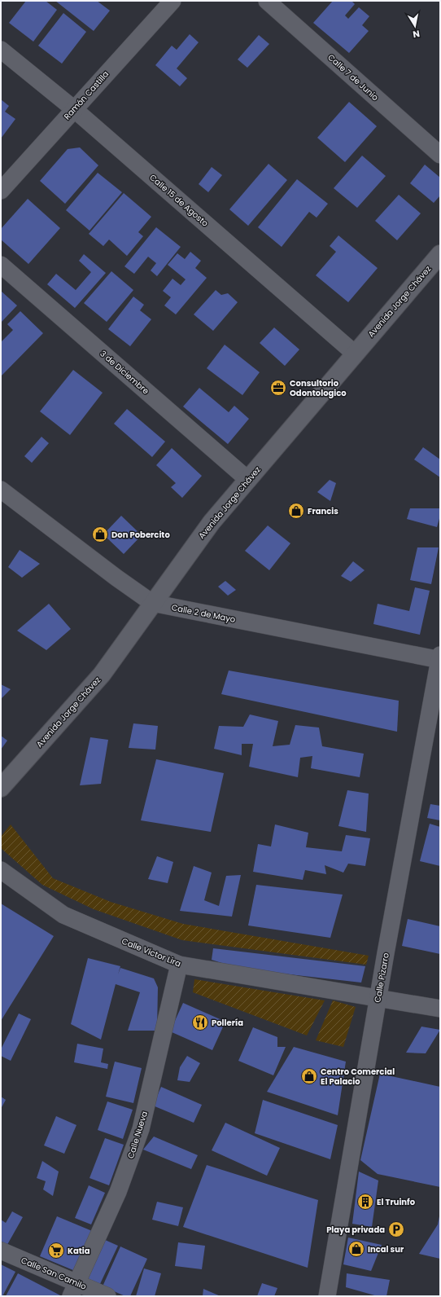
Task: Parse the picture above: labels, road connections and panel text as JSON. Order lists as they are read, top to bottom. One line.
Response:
{"streets":{"main road":["Avenida Jorge Chávez"],"street":["Calle 7 de Junio","Ramón Castilla","Calle 15 de Agosto","3 de Diciembre","Calle 2 de Mayo","Calle Víctor Lira","Calle Pizarro","Calle Nueva","Calle San Camilo"]},"crossings":[["Ramón Castilla","Calle 15 de Agosto"],["Calle 15 de Agosto","Avenida Jorge Chávez"],["Avenida Jorge Chávez","3 de Diciembre"],["Avenida Jorge Chávez","Calle 2 de Mayo"],["Calle 2 de Mayo","Calle Pizarro"],["Calle Víctor Lira","Calle Pizarro"],["Calle Víctor Lira","Calle Nueva"],["Calle Nueva","Calle San Camilo"]],"places":{"office":["Consultorio Odontologico"],"shop":["Francis","Don Pobercito","Centro Comercial El Palacio","Incal sur"],"restaurant":["Pollería"],"building":["El Truinfo"],"parking":["Playa privada"],"supermarket":["Katia"]},"north":"bottom"}
